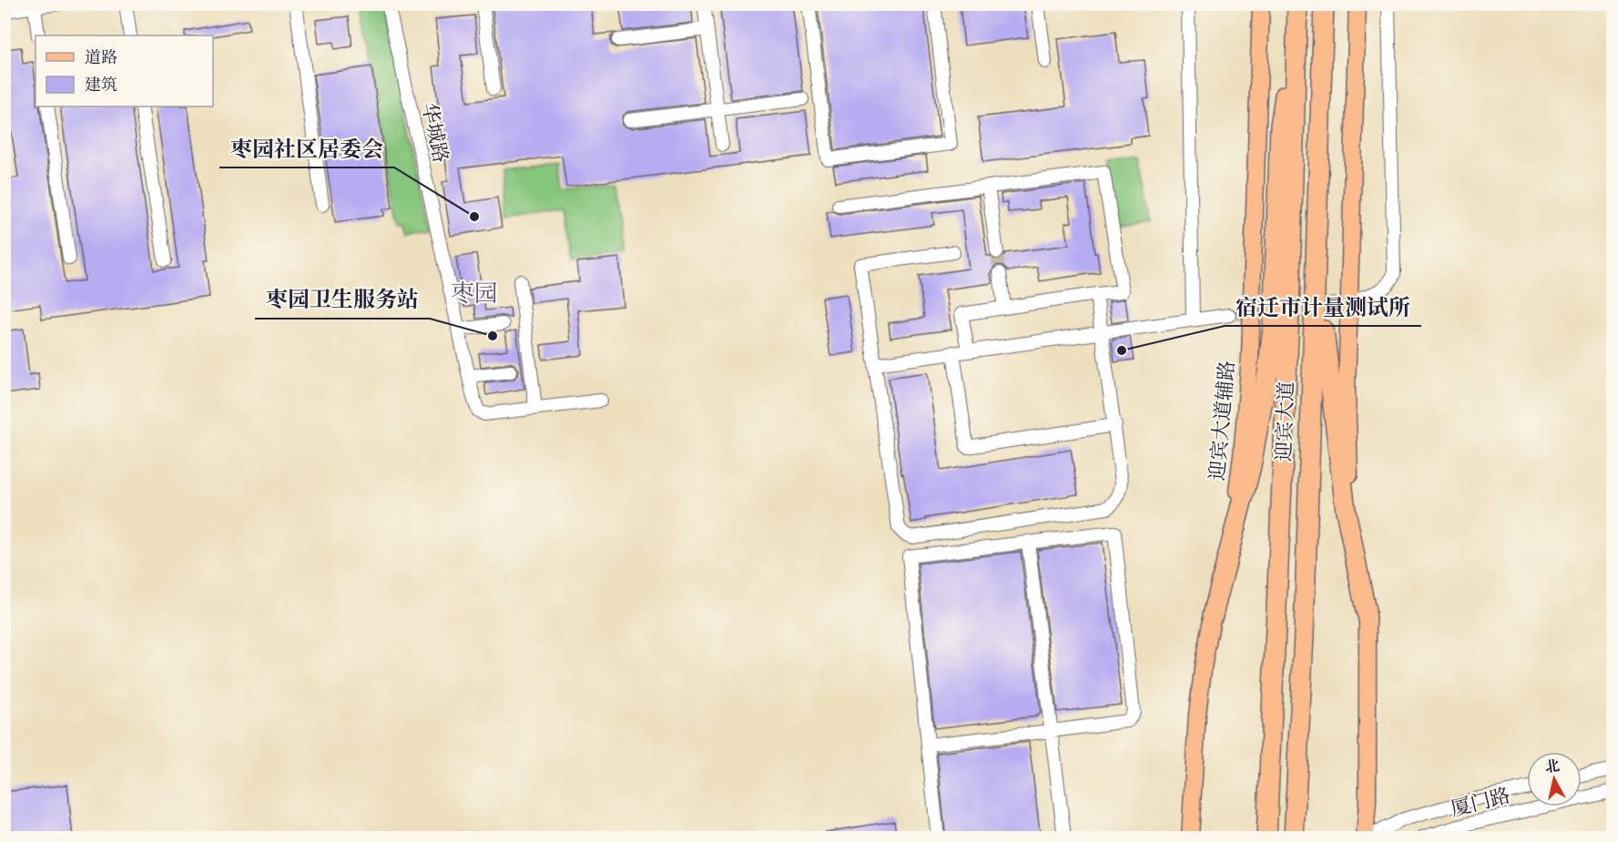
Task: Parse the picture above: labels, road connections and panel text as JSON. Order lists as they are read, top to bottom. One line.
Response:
{"streets":{"highway":["迎宾大道"],"main road":["迎宾大道辅路"],"street":["华城路","厦门路"]},"districts":["枣园"],"places":["枣园社区居委会","枣园卫生服务站","宿迁市计量测试所"],"legend":["道路","建筑"],"north":"top"}
